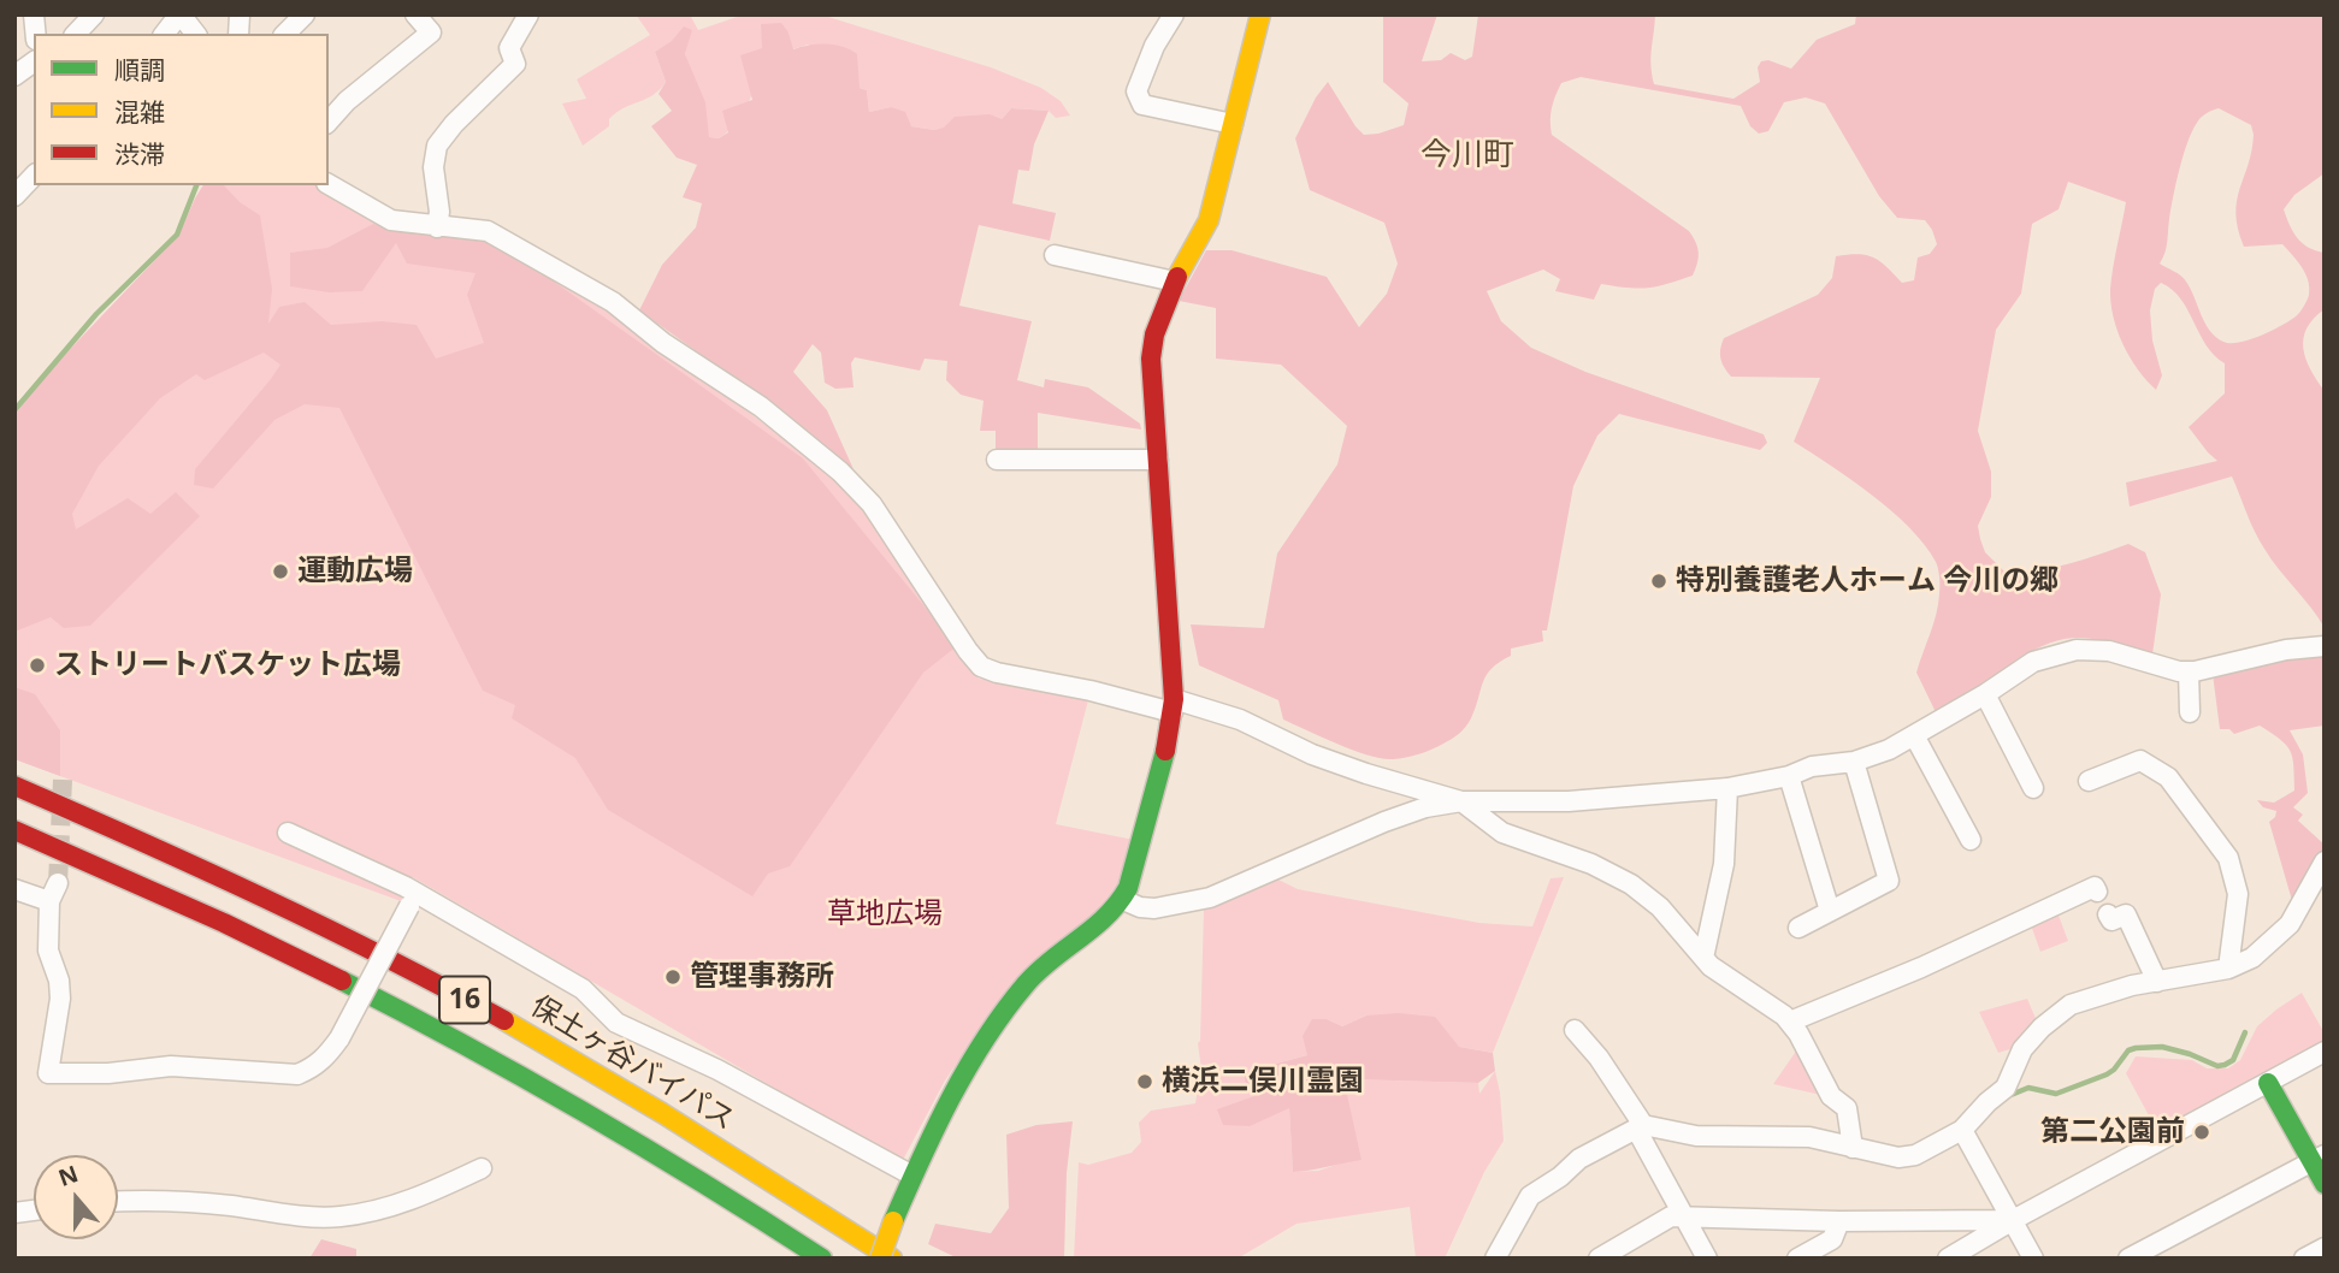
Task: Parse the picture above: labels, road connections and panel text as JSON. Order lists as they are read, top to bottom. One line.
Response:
{"streets":{"main road":["16","保土ヶ谷バイパス"]},"districts":["今川町"],"parks":["草地広場"],"places":["運動広場","特別養護老人ホーム 今川の郷","ストリートバスケット広場","管理事務所","横浜二俣川霊園","第二公園前"],"legend":["順調","混雑","渋滞"],"north":"top"}
